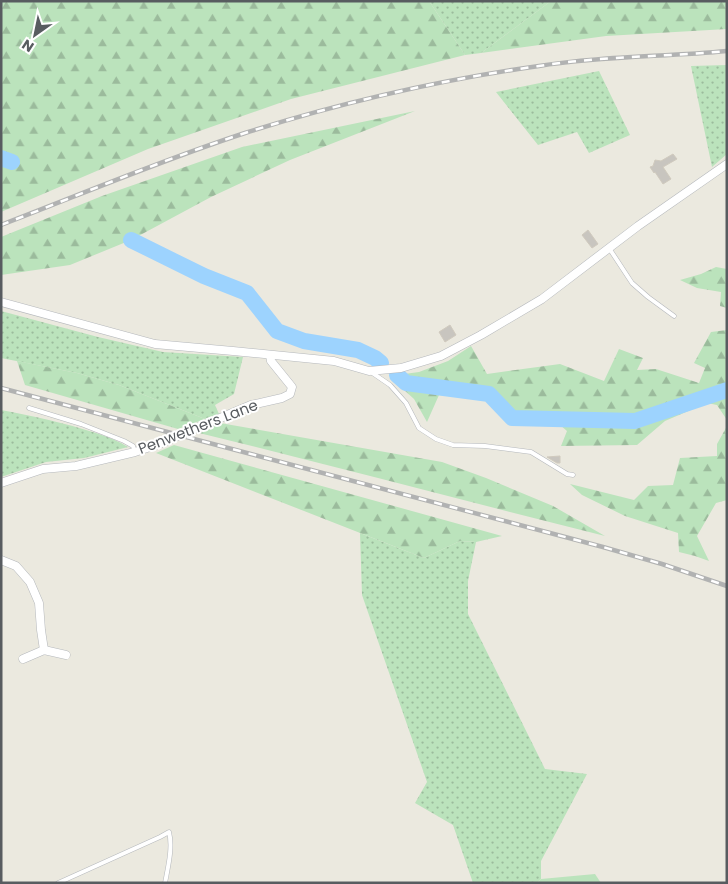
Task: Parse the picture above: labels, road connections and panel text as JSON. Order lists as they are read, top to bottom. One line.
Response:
{"streets":{"street":["Penwethers Lane"]},"north":"bottom left"}
